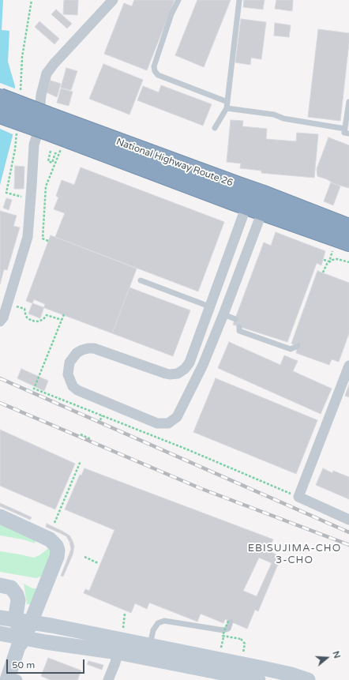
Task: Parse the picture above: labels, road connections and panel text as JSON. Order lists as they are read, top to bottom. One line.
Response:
{"streets":{"highway":["National Highway Route 26"]},"districts":["EBISUJIMA-CHO 3-CHO"],"scale_bar":"50 m","north":"right"}
